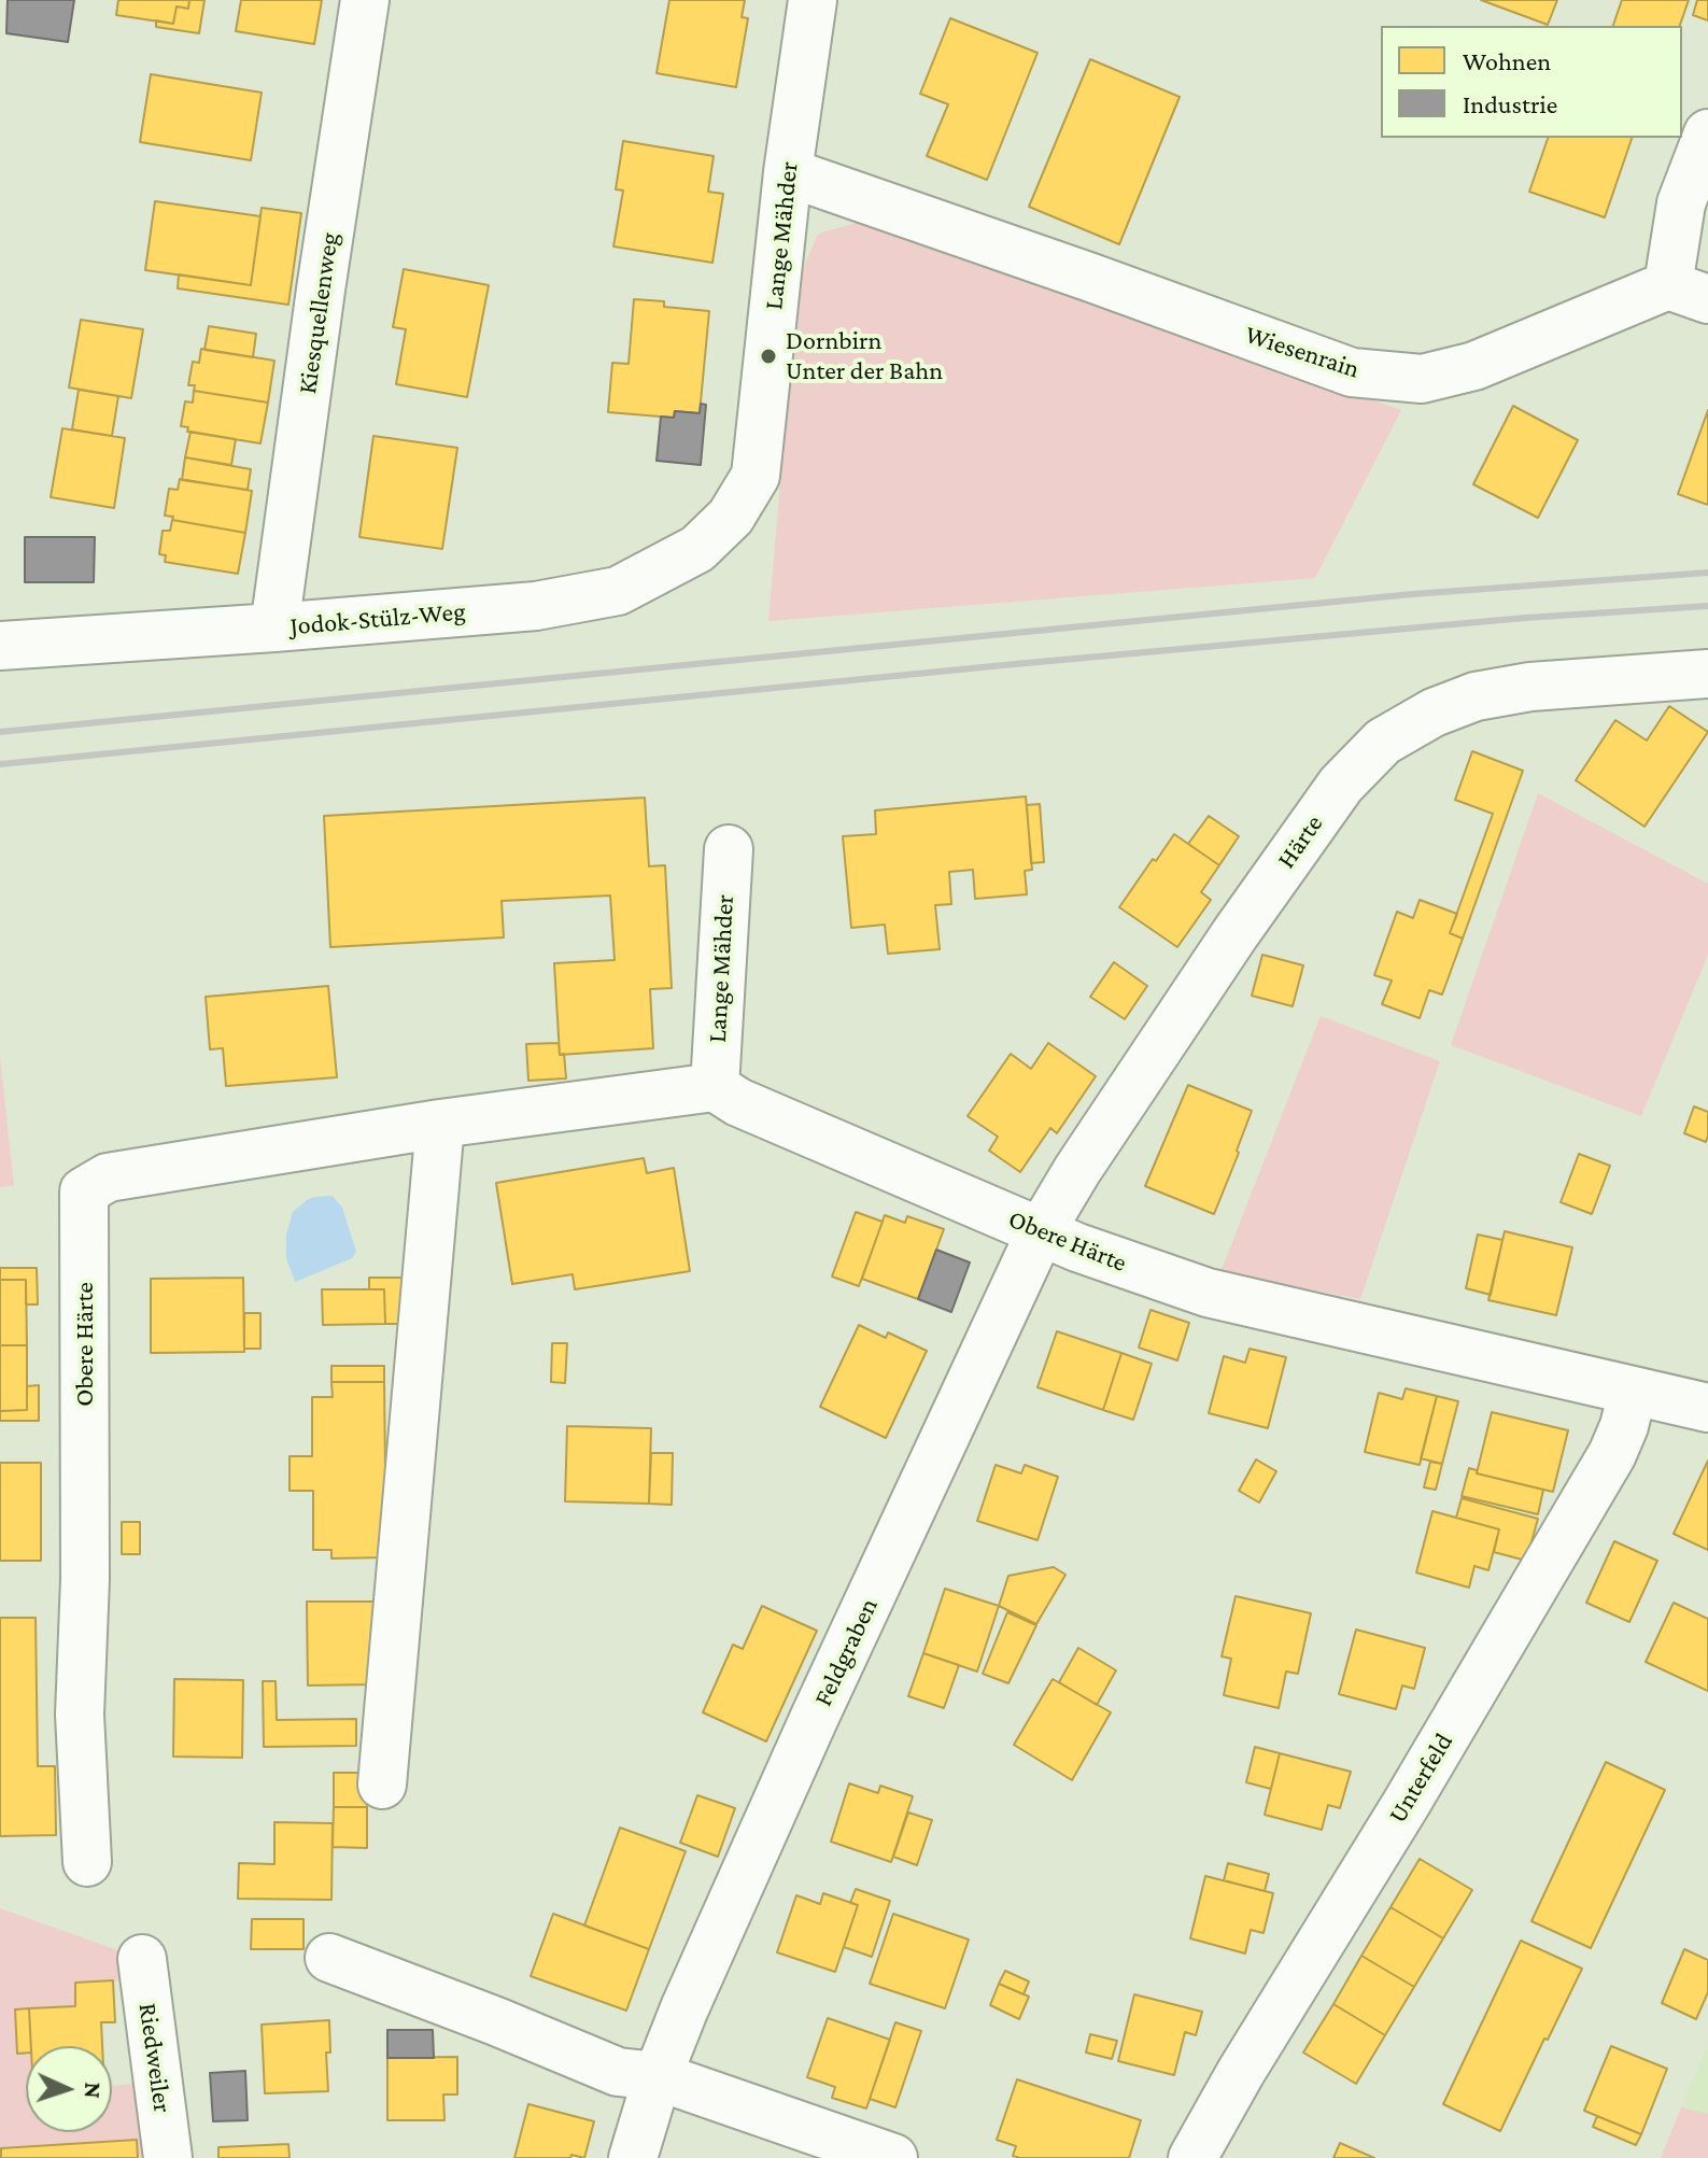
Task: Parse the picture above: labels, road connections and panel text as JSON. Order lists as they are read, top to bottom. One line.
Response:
{"streets":{"street":["Lange Mähder","Kiesquellenweg","Wiesenrain","Jodok-Stülz-Weg","Härte","Obere Härte","Feldgraben","Unterfeld","Riedweiler"]},"crossings":[["Lange Mähder","Wiesenrain"],["Lange Mähder","Jodok-Stülz-Weg"],["Lange Mähder","Obere Härte"],["Kiesquellenweg","Jodok-Stülz-Weg"],["Härte","Obere Härte"],["Härte","Feldgraben"],["Obere Härte","Feldgraben"],["Obere Härte","Unterfeld"]],"places":["Dornbirn Unter der Bahn"],"legend":["Wohnen","Industrie"],"north":"right"}
